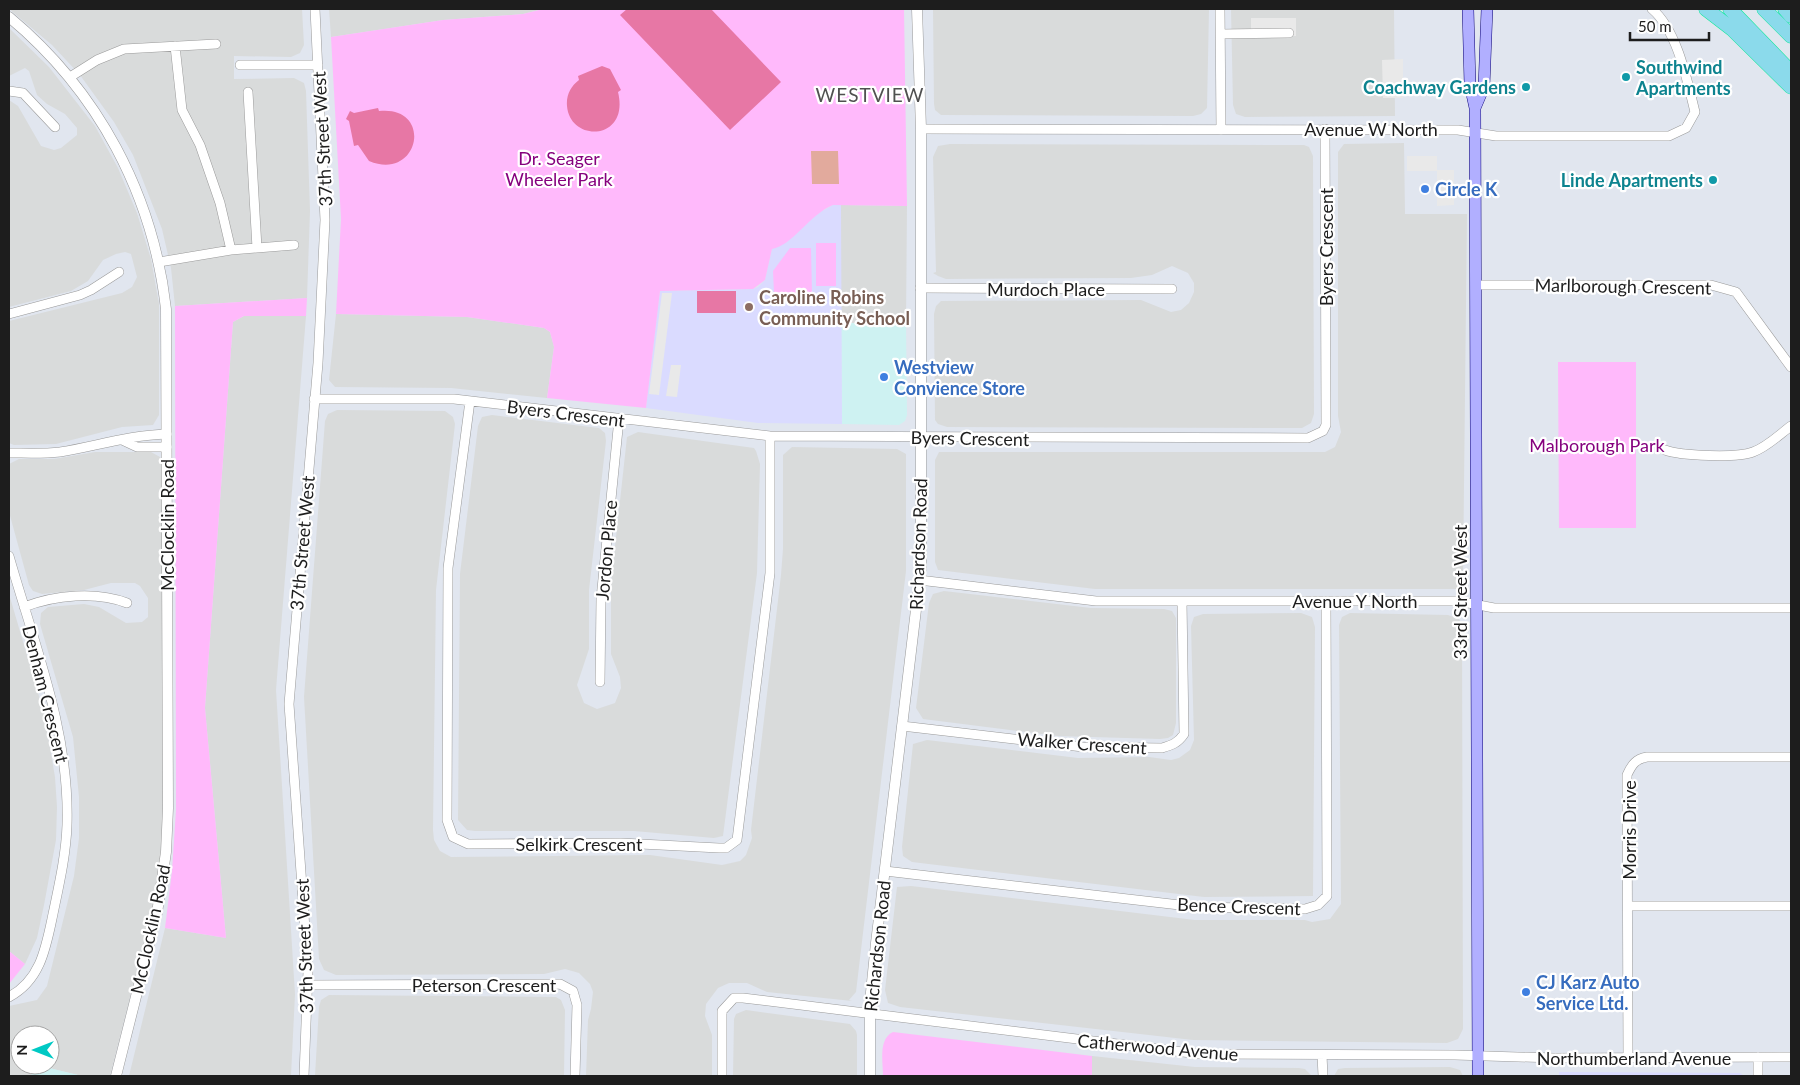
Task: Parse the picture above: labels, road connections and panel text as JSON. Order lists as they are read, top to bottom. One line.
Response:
{"streets":{"main road":["33rd Street West"],"street":["Avenue W North","37th Street West","Byers Crescent","Marlborough Crescent","Murdoch Place","McClocklin Road","Richardson Road","Jordon Place","Avenue Y North","Denham Crescent","Walker Crescent","Morris Drive","Selkirk Crescent","Bence Crescent","Peterson Crescent","Catherwood Avenue","Northumberland Avenue"]},"crossings":[["Avenue W North","Byers Crescent"],["Avenue W North","Richardson Road"],["Avenue W North","33rd Street West"],["37th Street West","Byers Crescent"],["37th Street West","Peterson Crescent"],["Byers Crescent","Richardson Road"],["Byers Crescent","Jordon Place"],["Byers Crescent","Selkirk Crescent"],["Marlborough Crescent","33rd Street West"],["Murdoch Place","Richardson Road"],["Richardson Road","Avenue Y North"],["Richardson Road","Walker Crescent"],["Richardson Road","Bence Crescent"],["Richardson Road","Catherwood Avenue"],["33rd Street West","Avenue Y North"],["33rd Street West","Catherwood Avenue"],["33rd Street West","Northumberland Avenue"],["Avenue Y North","Walker Crescent"],["Avenue Y North","Bence Crescent"],["Morris Drive","Northumberland Avenue"],["Catherwood Avenue","Northumberland Avenue"]],"districts":["WESTVIEW"],"parks":["Dr. Seager Wheeler Park","Malborough Park"],"places":["Southwind Apartments","Coachway Gardens","Linde Apartments","Circle K","Caroline Robins Community School","Westview Convience Store","CJ Karz Auto Service Ltd."],"scale_bar":"50 m","north":"left"}
